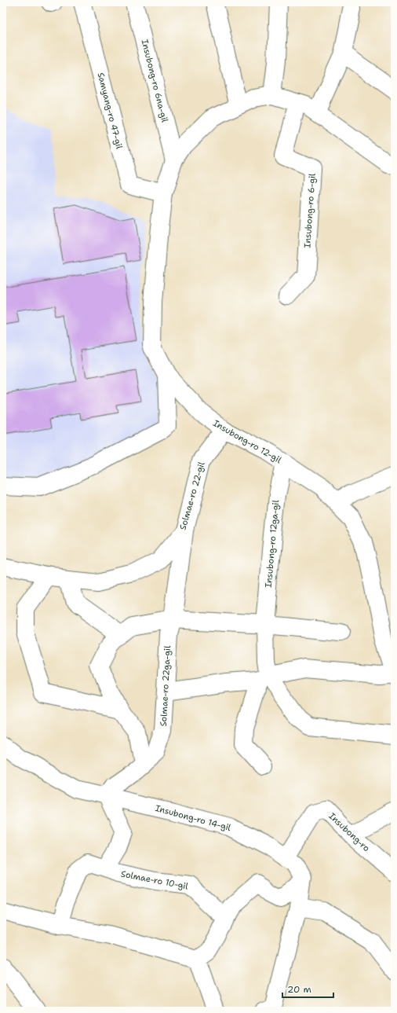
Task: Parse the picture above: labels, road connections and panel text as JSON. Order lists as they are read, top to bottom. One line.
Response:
{"streets":{"street":["Insubong-ro 6na-gil","Samyang-ro 47-gil","Insubong-ro 6-gil","Insubong-ro 12-gil","Solmae-ro 22-gil","Insubong-ro 12ga-gil","Solmae-ro 22ga-gil","Insubong-ro 14-gil","Insubong-ro","Solmae-ro 10-gil"]},"crossings":[["Samyang-ro 47-gil","Insubong-ro 12-gil"],["Insubong-ro 12-gil","Solmae-ro 22-gil"],["Insubong-ro 12-gil","Insubong-ro 12ga-gil"],["Insubong-ro 12-gil","Solmae-ro 22ga-gil"],["Solmae-ro 22-gil","Solmae-ro 22ga-gil"],["Solmae-ro 22ga-gil","Insubong-ro 14-gil"],["Insubong-ro 14-gil","Insubong-ro"]],"scale_bar":"20 m"}
